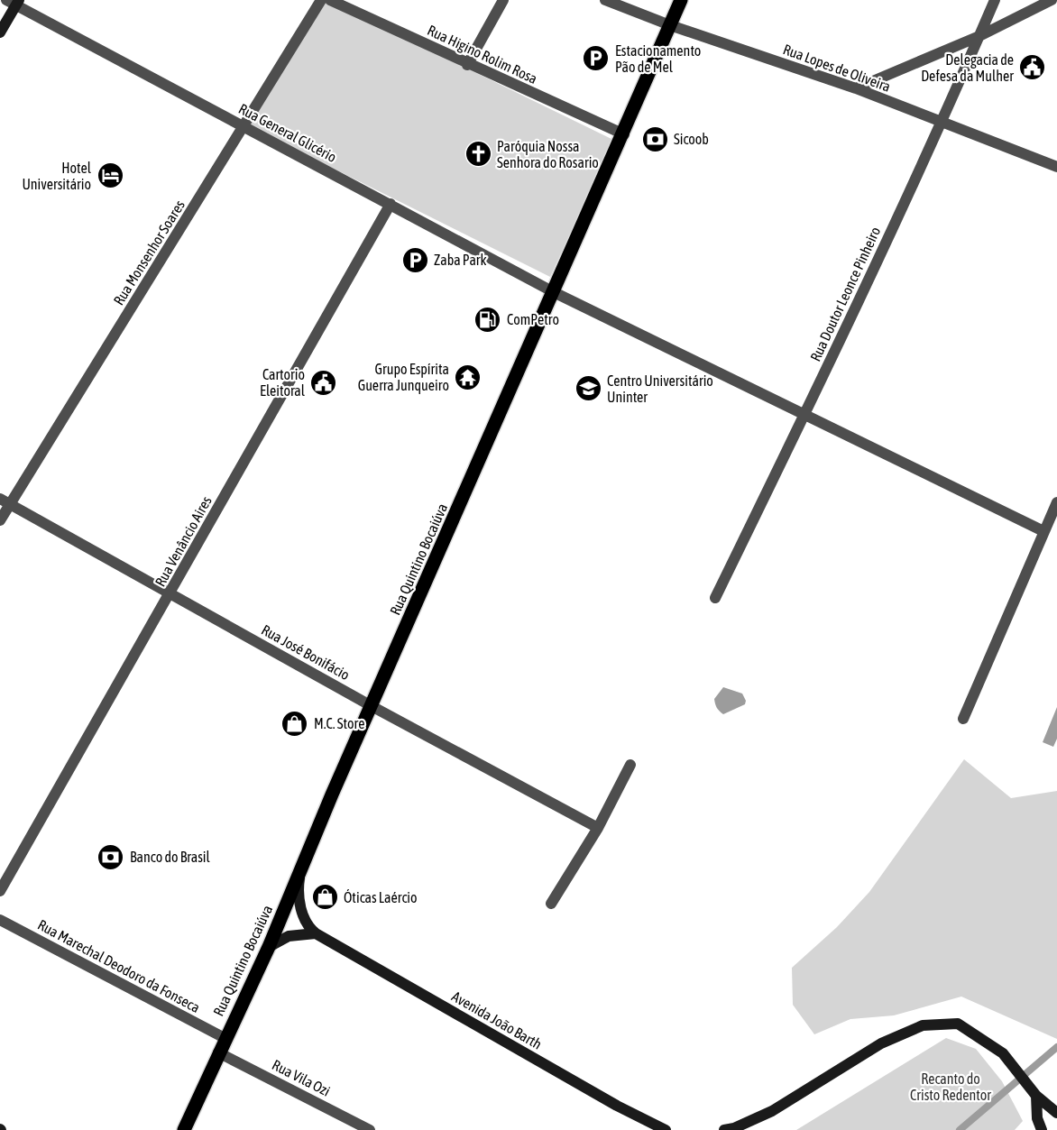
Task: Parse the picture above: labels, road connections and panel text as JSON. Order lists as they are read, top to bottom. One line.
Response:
{"streets":{"main road":["Rua Quintino Bocaiúva","Avenida João Barth"],"street":["Rua Higino Rolim Rosa","Rua Lopes de Oliveira","Rua General Glicério","Rua Monsenhor Soares","Rua Doutor Leonce Pinheiro","Rua Venâncio Aires","Rua José Bonifácio","Rua Marechal Deodoro da Fonseca","Rua Vila Ozi"]},"crossings":[["Rua Higino Rolim Rosa","Rua Quintino Bocaiúva"],["Rua Lopes de Oliveira","Rua Doutor Leonce Pinheiro"],["Rua Lopes de Oliveira","Rua Quintino Bocaiúva"],["Rua General Glicério","Rua Monsenhor Soares"],["Rua General Glicério","Rua Doutor Leonce Pinheiro"],["Rua General Glicério","Rua Venâncio Aires"],["Rua General Glicério","Rua Quintino Bocaiúva"],["Rua Monsenhor Soares","Rua José Bonifácio"],["Rua Venâncio Aires","Rua José Bonifácio"],["Rua Quintino Bocaiúva","Rua José Bonifácio"],["Rua Quintino Bocaiúva","Rua Marechal Deodoro da Fonseca"],["Rua Quintino Bocaiúva","Rua Vila Ozi"]],"parks":["Recanto do Cristo Redentor"],"places":{"parking":["Estacionamento Pão de Mel","Zaba Park"],"public building":["Delegacia de Defesa da Mulher","Cartorio Eleitoral"],"bank":["Sicoob","Banco do Brasil"],"church":["Paróquia Nossa Senhora do Rosario"],"hotel":["Hotel Universitário"],"fuel station":["ComPetro"],"temple":["Grupo Espírita Guerra Junqueiro"],"school or university":["Centro Universitário Uninter"],"shop":["M.C. Store","Óticas Laércio"]}}
